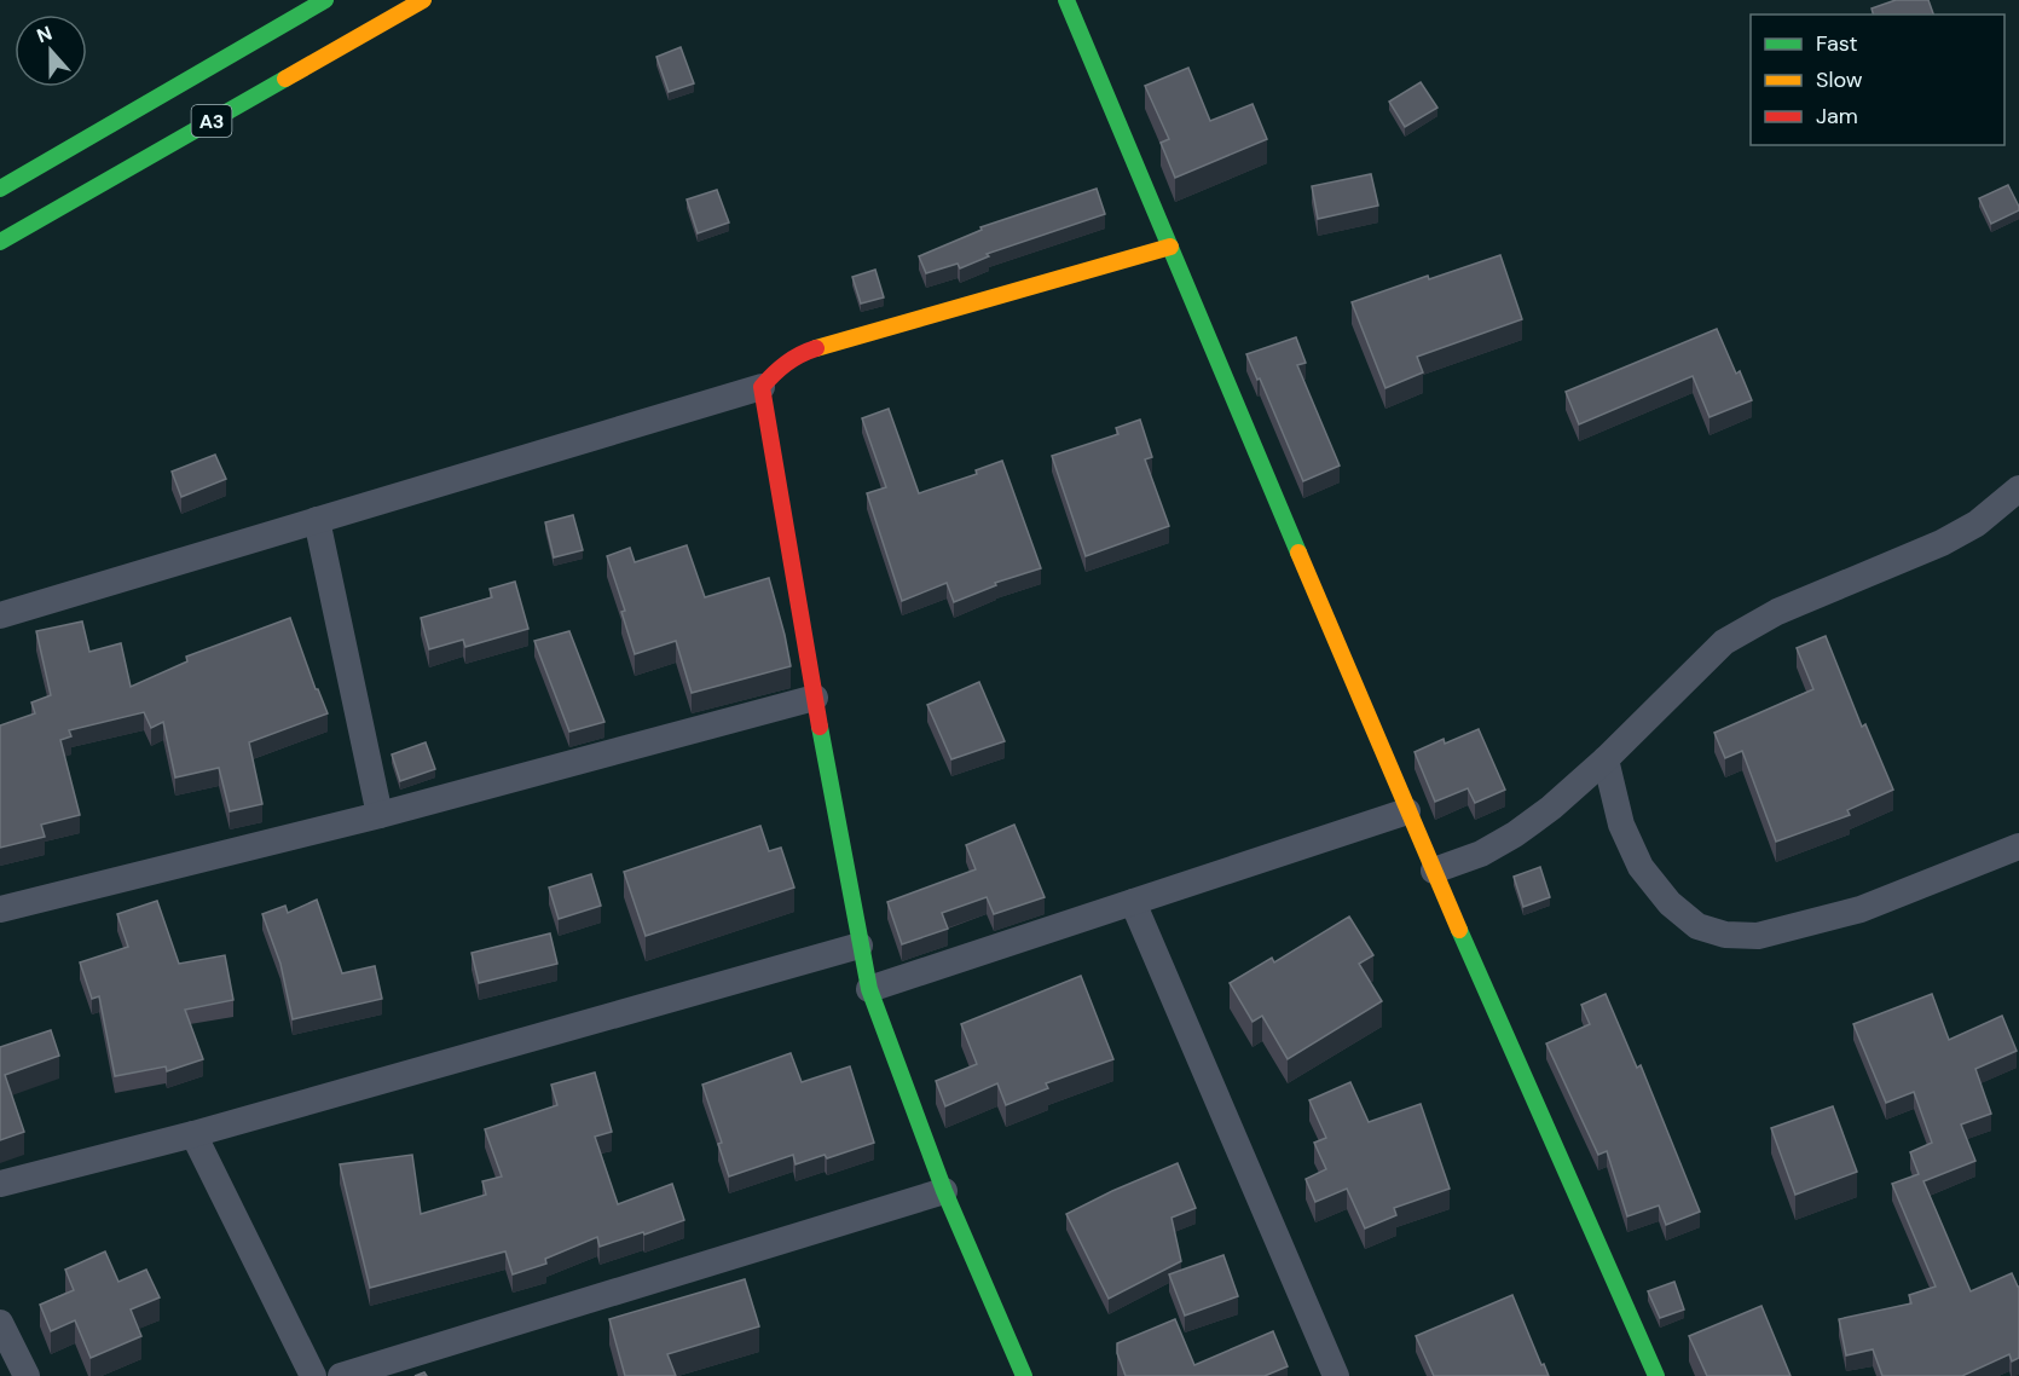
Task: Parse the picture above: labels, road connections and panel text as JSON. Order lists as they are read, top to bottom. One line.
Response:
{"streets":{"main road":["A3"]},"legend":["Fast","Slow","Jam"],"north":"top"}
